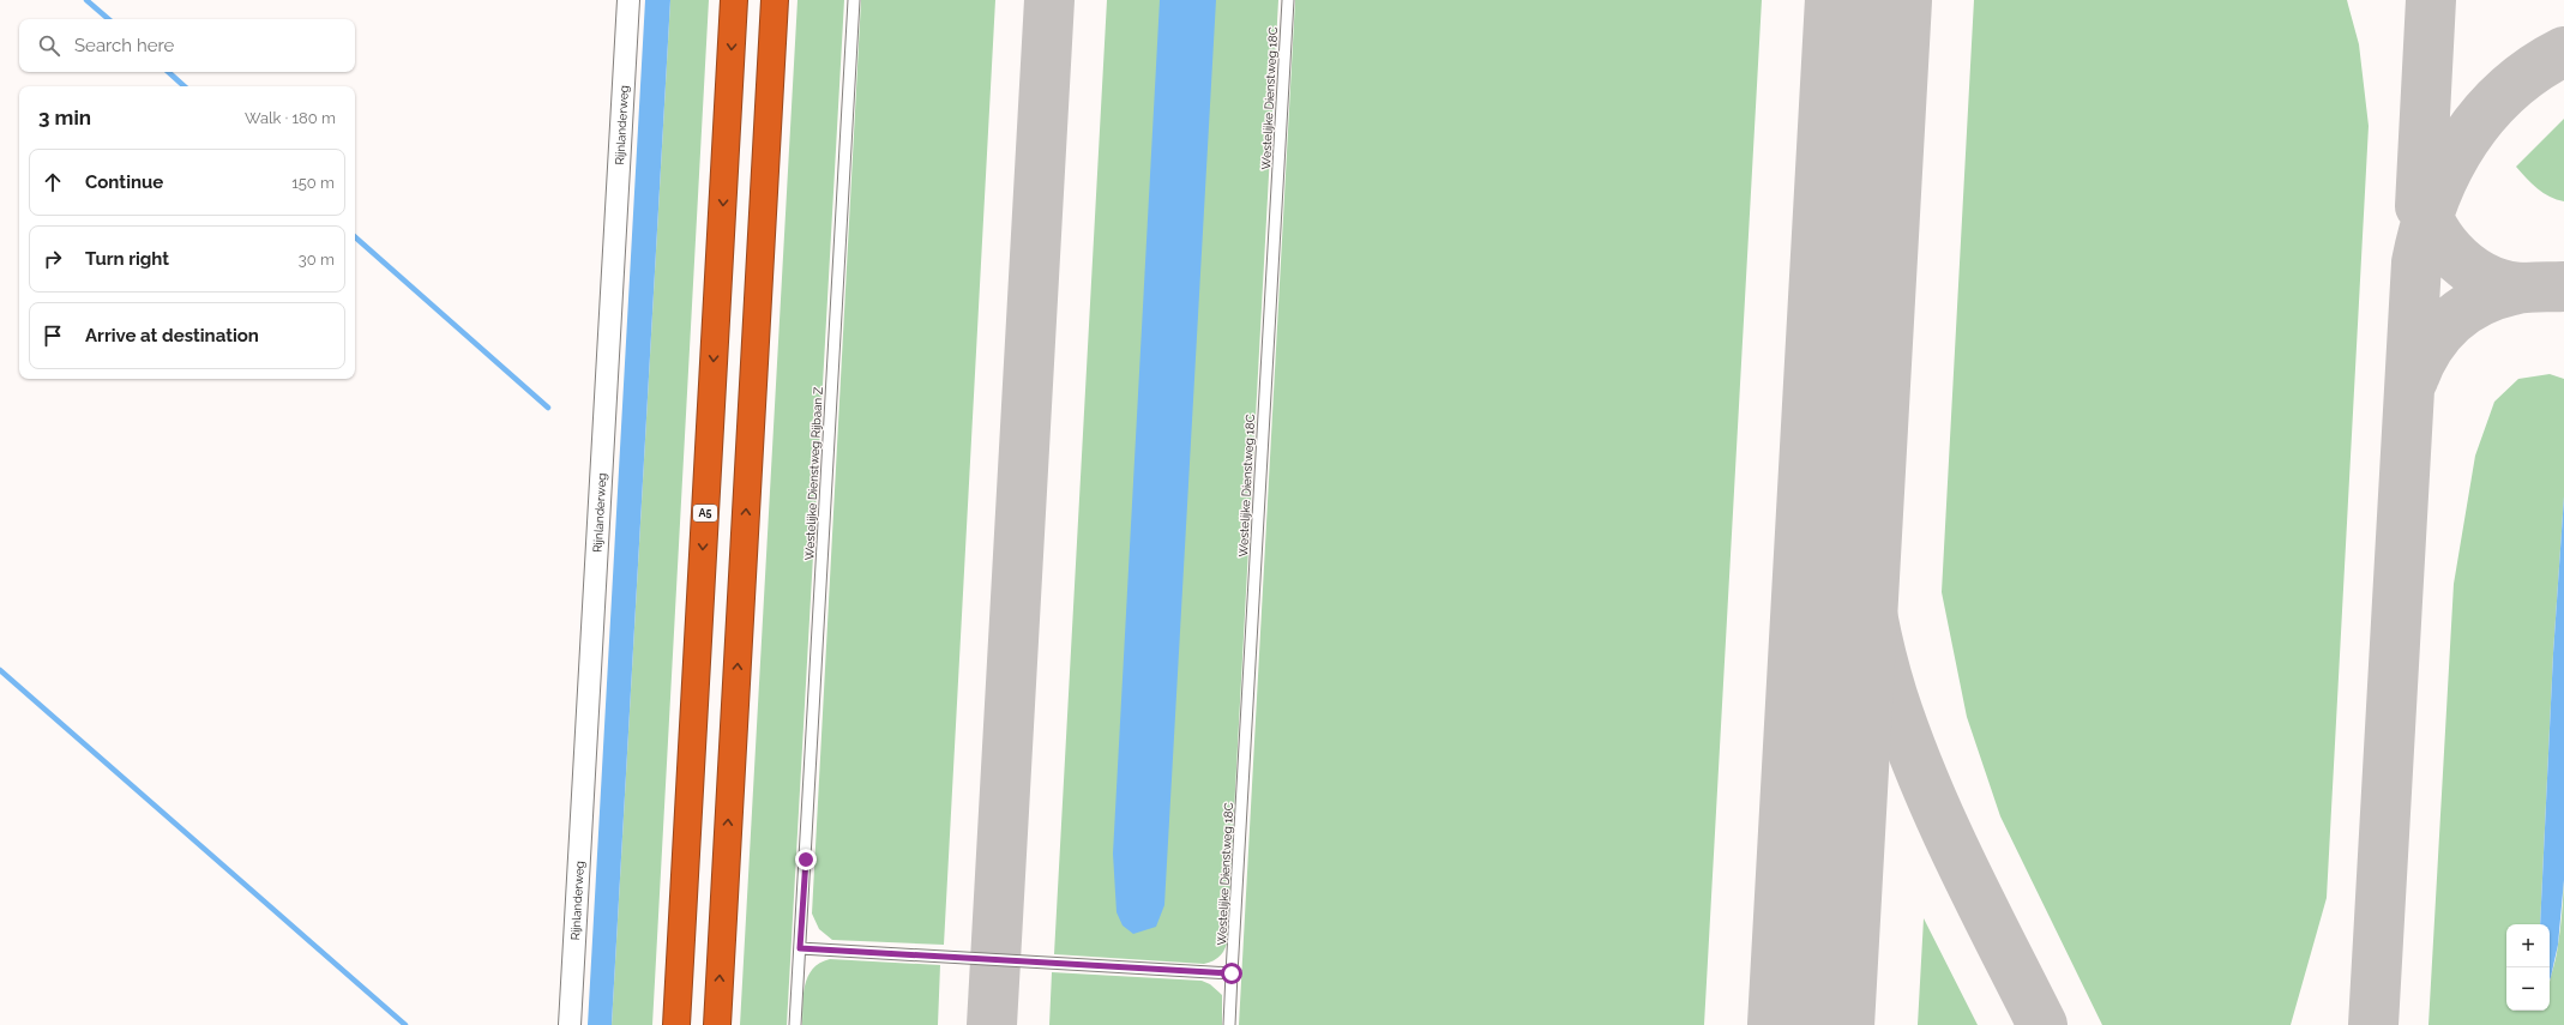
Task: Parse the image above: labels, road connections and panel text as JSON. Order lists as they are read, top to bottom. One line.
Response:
{"streets":{"highway":["A5"],"street":["Rijnlanderweg"],"lane":["Westelijke Dienstweg 18C","Westelijke Dienstweg Rijbaan Z"]},"page":{"search":"Search here","heading":["3 min","Walk · 180 m"],"list":[["Continue","150 m"],["Turn right","30 m"],"Arrive at destination"],"map_buttons":["+","−"]}}
